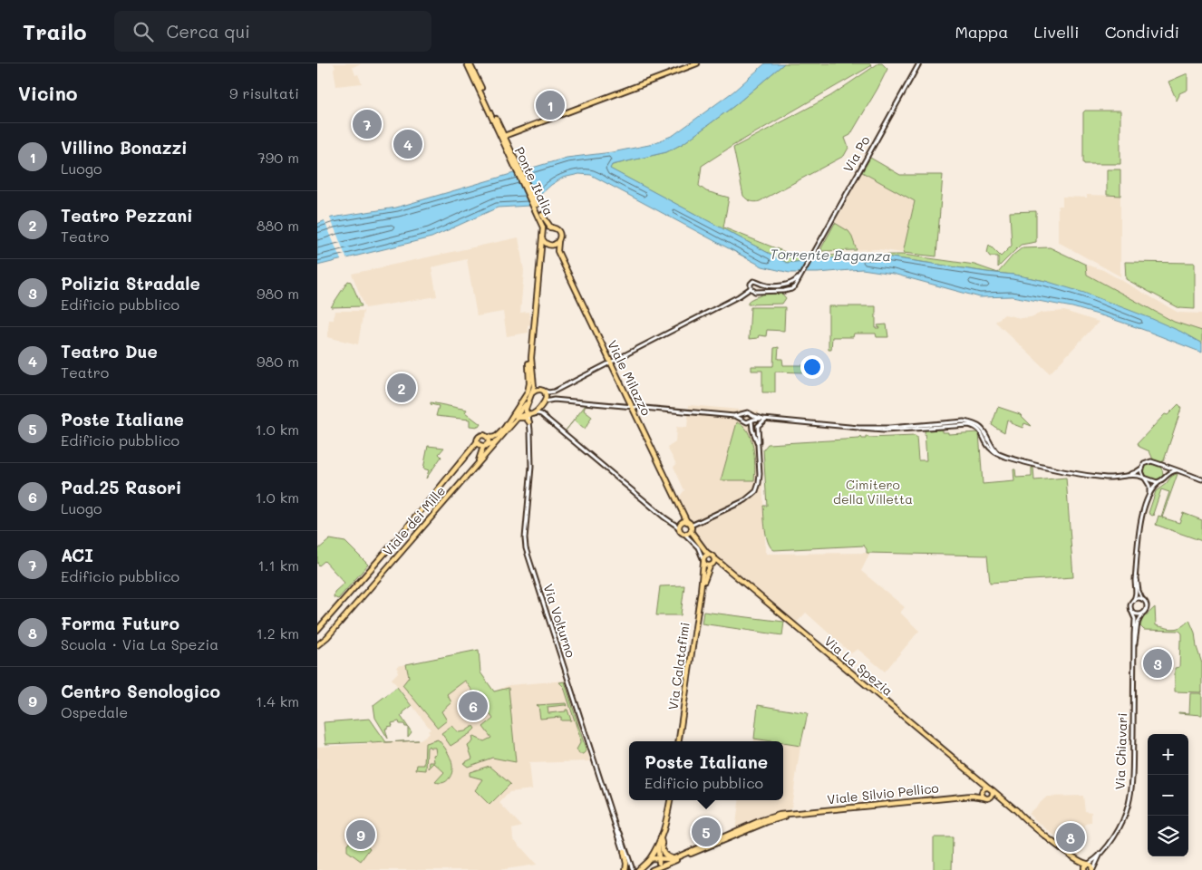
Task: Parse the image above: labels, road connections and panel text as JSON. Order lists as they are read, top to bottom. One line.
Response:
{"streets":{"main road":["Ponte Italia","Viale Milazzo","Viale dei Mille","Via Calatafimi","Via La Spezia","Viale Silvio Pellico"],"street":["Via Po","Via Volturno","Via Chiavari"]},"crossings":[["Ponte Italia","Viale Milazzo"],["Viale Milazzo","Via La Spezia"],["Viale dei Mille","Via Volturno"],["Via Calatafimi","Via La Spezia"],["Via La Spezia","Via Chiavari"],["Via La Spezia","Viale Silvio Pellico"]],"water":["Torrente Baganza"],"parks":["Cimitero della Villetta"],"page":{"header":"Trailo","search":"Cerca qui","nav":["Mappa","Livelli","Condividi"],"heading":["Vicino","9 risultati"],"pins":["1","7","4","2","3","6","5","9","8"],"list":[{"mark":"1","name":"Villino Bonazzi","note":"Luogo","value":"790 m"},{"mark":"2","name":"Teatro Pezzani","note":"Teatro","value":"880 m"},{"mark":"3","name":"Polizia Stradale","note":"Edificio pubblico","value":"980 m"},{"mark":"4","name":"Teatro Due","note":"Teatro","value":"980 m"},{"mark":"5","name":"Poste Italiane","note":"Edificio pubblico","value":"1.0 km"},{"mark":"6","name":"Pad.25 Rasori","note":"Luogo","value":"1.0 km"},{"mark":"7","name":"ACI","note":"Edificio pubblico","value":"1.1 km"},{"mark":"8","name":"Forma Futuro","note":"Scuola · Via La Spezia","value":"1.2 km"},{"mark":"9","name":"Centro Senologico","note":"Ospedale","value":"1.4 km"}],"map_buttons":["+","−"],"popup":["Poste Italiane","Edificio pubblico"]}}
